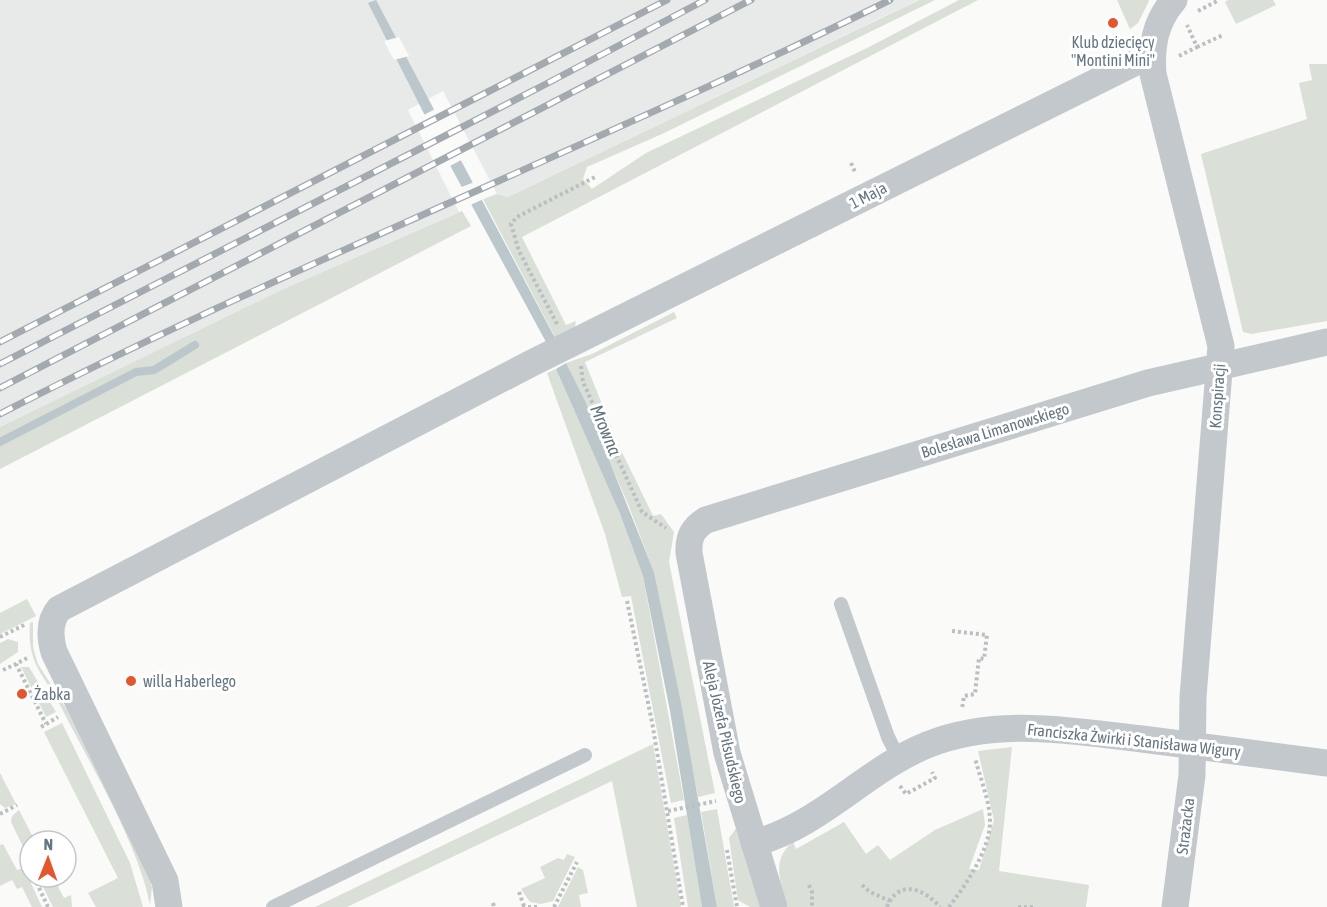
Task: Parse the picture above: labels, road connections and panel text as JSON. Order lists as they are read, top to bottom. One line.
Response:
{"streets":{"street":["1 Maja","Konspiracji","Bolesława Limanowskiego","Aleja Józefa Piłsudskiego","Franciszka Żwirki i Stanisława Wigury","Strażacka"]},"crossings":[["1 Maja","Konspiracji"],["Konspiracji","Bolesława Limanowskiego"],["Konspiracji","Franciszka Żwirki i Stanisława Wigury"],["Konspiracji","Strażacka"],["Bolesława Limanowskiego","Aleja Józefa Piłsudskiego"],["Aleja Józefa Piłsudskiego","Franciszka Żwirki i Stanisława Wigury"],["Franciszka Żwirki i Stanisława Wigury","Strażacka"]],"water":["Mrowna"],"places":["Klub dziecięcy \"Montini Mini\"","willa Haberlego","Żabka"],"north":"top"}
